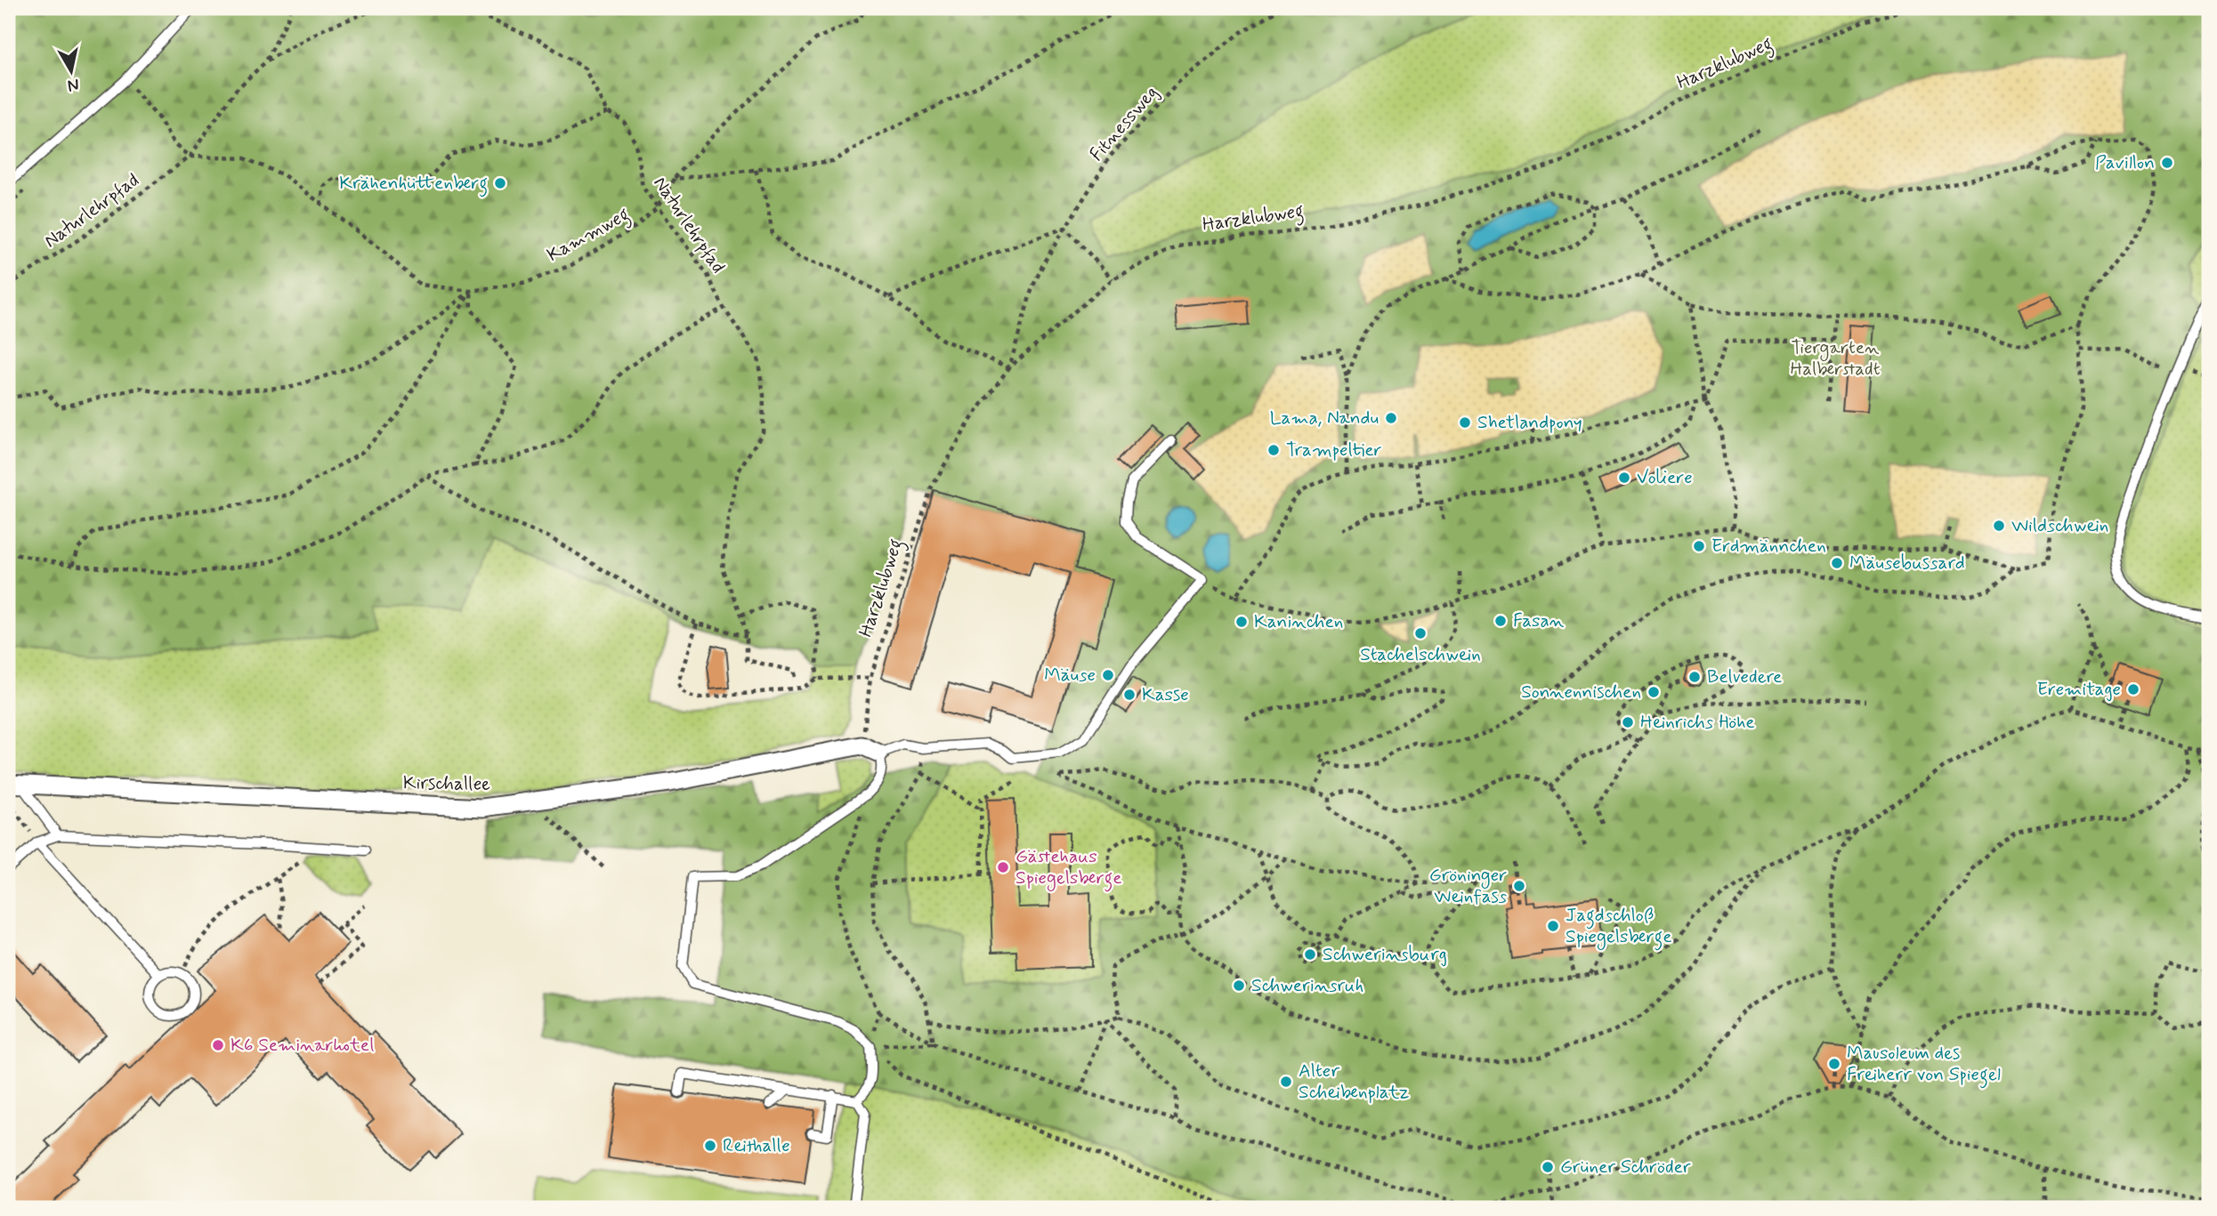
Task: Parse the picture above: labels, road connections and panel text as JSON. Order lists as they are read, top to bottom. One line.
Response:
{"streets":{"street":["Kirschallee"],"path":["Harzklubweg","Fitnessweg","Naturlehrpfad","Kammweg"]},"crossings":[["Harzklubweg","Fitnessweg"],["Harzklubweg","Kirschallee"],["Naturlehrpfad","Kammweg"]],"parks":["Tiergarten Halberstadt"],"places":["Pavillon","Krähenhüttenberg","Lama, Nandu","Shetlandpony","Trampeltier","Voliere","Wildschwein","Erdmännchen","Mäusebussard","Fasan","Kaninchen","Stachelschwein","Mäuse","Belvedere","Eremitage","Sonnennischen","Kasse","Heinrichs Höhe","Gästehaus Spiegelsberge","Gröninger Weinfass","Jagdschloß Spiegelsberge","Schwerinsburg","Schwerinsruh","K6 Seminarhotel","Mausoleum des Freiherr von Spiegel","Alter Scheibenplatz","Reithalle","Grüner Schröder"],"north":"bottom"}
